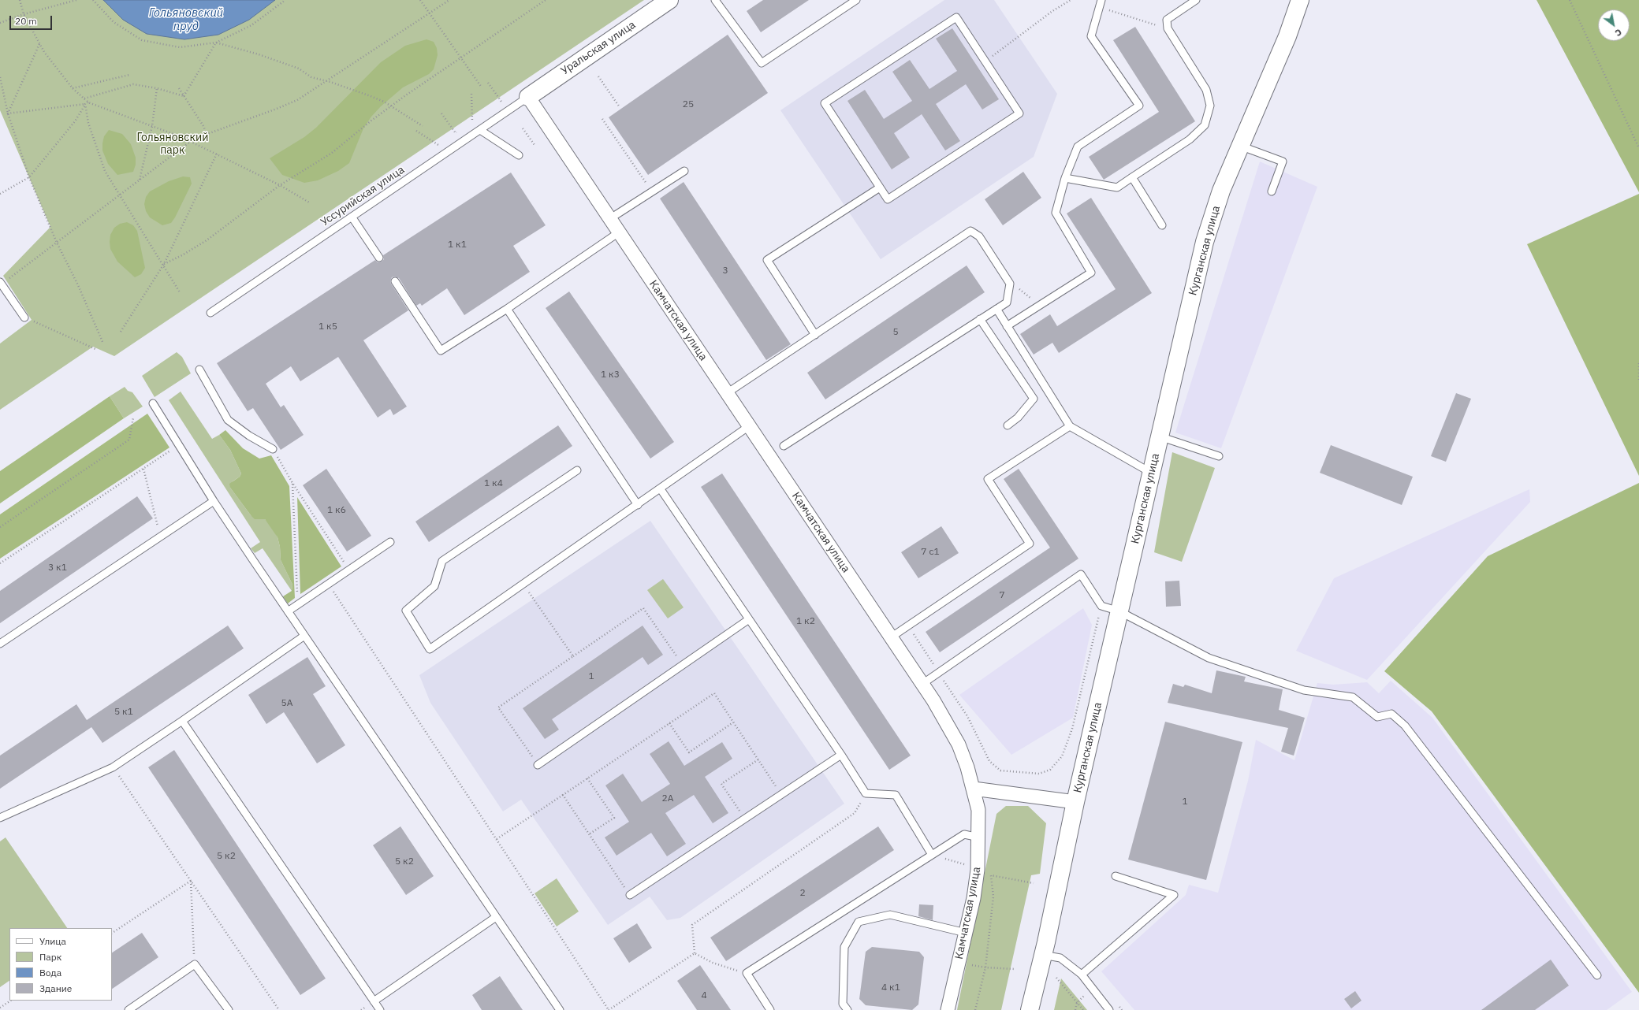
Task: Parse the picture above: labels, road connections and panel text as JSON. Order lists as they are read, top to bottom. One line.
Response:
{"streets":{"street":["Уральская улица","Курганская улица","Камчатская улица"],"lane":["Уссурийская улица"]},"crossings":[["Уральская улица","Уссурийская улица"],["Уральская улица","Камчатская улица"],["Уссурийская улица","Камчатская улица"]],"water":["Гольяновский пруд"],"parks":["Гольяновcкий парк"],"house_numbers":["25","1 к1","3","1 к5","5","1 к3","1 к4","1 к6","7 с1","3 к1","7","1 к2","1","5А","5 к1","2А","1","5 к2","5 к2","2","4 к1","4"],"legend":["Улица","Парк","Вода","Здание"],"scale_bar":"20 m","north":"bottom right"}
